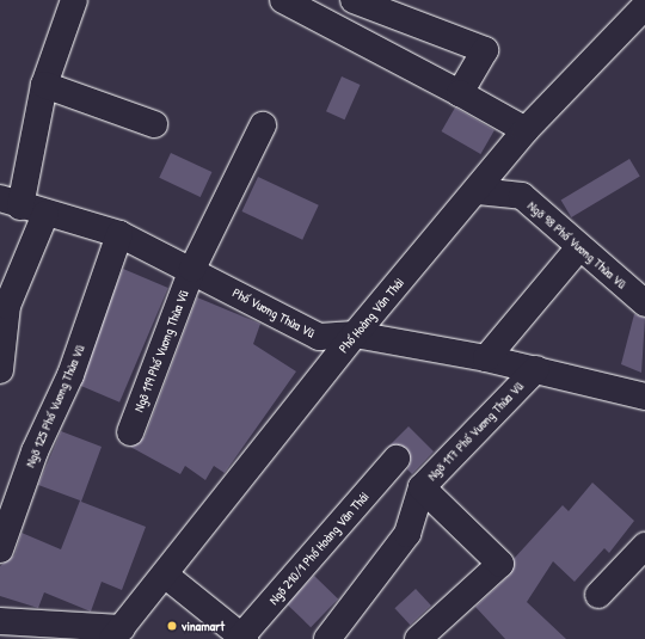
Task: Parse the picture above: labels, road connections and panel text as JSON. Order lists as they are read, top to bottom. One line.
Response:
{"streets":{"street":["Ngõ 98 Phố Vương Thừa Vũ","Phố Vương Thừa Vũ","Phố Hoàng Văn Thái","Ngõ 119 Phố Vương Thừa Vũ","Ngõ 125 Phố Vương Thừa Vũ","Ngõ 117 Phố Vương Thừa Vũ","Ngõ 210/1 Phố Hoàng Văn Thái"]},"crossings":[["Ngõ 98 Phố Vương Thừa Vũ","Phố Hoàng Văn Thái"],["Phố Vương Thừa Vũ","Phố Hoàng Văn Thái"],["Phố Vương Thừa Vũ","Ngõ 119 Phố Vương Thừa Vũ"],["Phố Vương Thừa Vũ","Ngõ 125 Phố Vương Thừa Vũ"],["Phố Vương Thừa Vũ","Ngõ 117 Phố Vương Thừa Vũ"]],"places":["vinamart"]}
